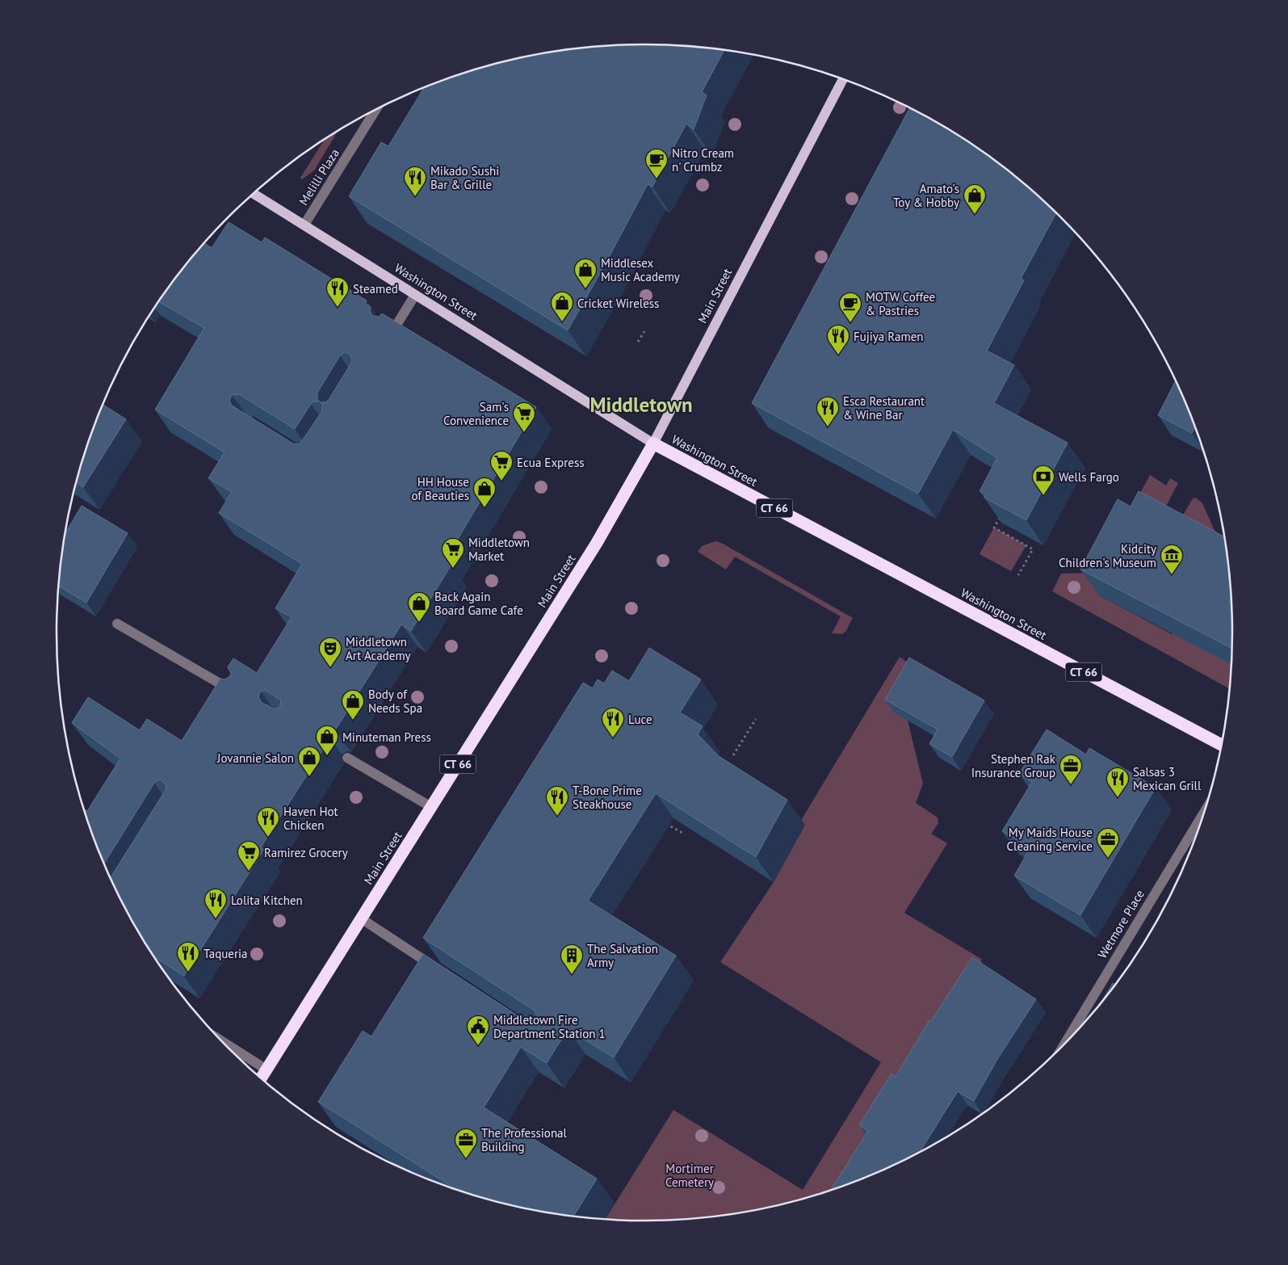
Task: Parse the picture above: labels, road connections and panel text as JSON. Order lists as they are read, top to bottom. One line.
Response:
{"streets":{"highway":["Washington Street","Main Street","CT 66"],"street":["Melilli Plaza","Wetmore Place"]},"crossings":[["Melilli Plaza","Washington Street"],["Washington Street","Main Street"]],"districts":["Middletown"],"parks":["Mortimer Cemetery"],"places":{"cafe":["Nitro Cream n' Crumbz","MOTW Coffee & Pastries"],"restaurant":["Mikado Sushi Bar & Grille","Steamed","Fujiya Ramen","Esca Restaurant & Wine Bar","Luce","Salsas 3 Mexican Grill","T-Bone Prime Steakhouse","Haven Hot Chicken","Lolita Kitchen","Taqueria"],"shop":["Amato's Toy & Hobby","Middlesex Music Academy","Cricket Wireless","HH House of Beauties","Back Again Board Game Cafe","Body of Needs Spa","Minuteman Press","Jovannie Salon"],"supermarket":["Sam's Convenience","Ecua Express","Middletown Market","Ramirez Grocery"],"bank":["Wells Fargo"],"museum":["Kidcity Children's Museum"],"theatre":["Middletown Art Academy"],"office":["Stephen Rak Insurance Group","My Maids House Cleaning Service","The Professional Building"],"building":["The Salvation Army"],"public building":["Middletown Fire Department Station 1"]}}
